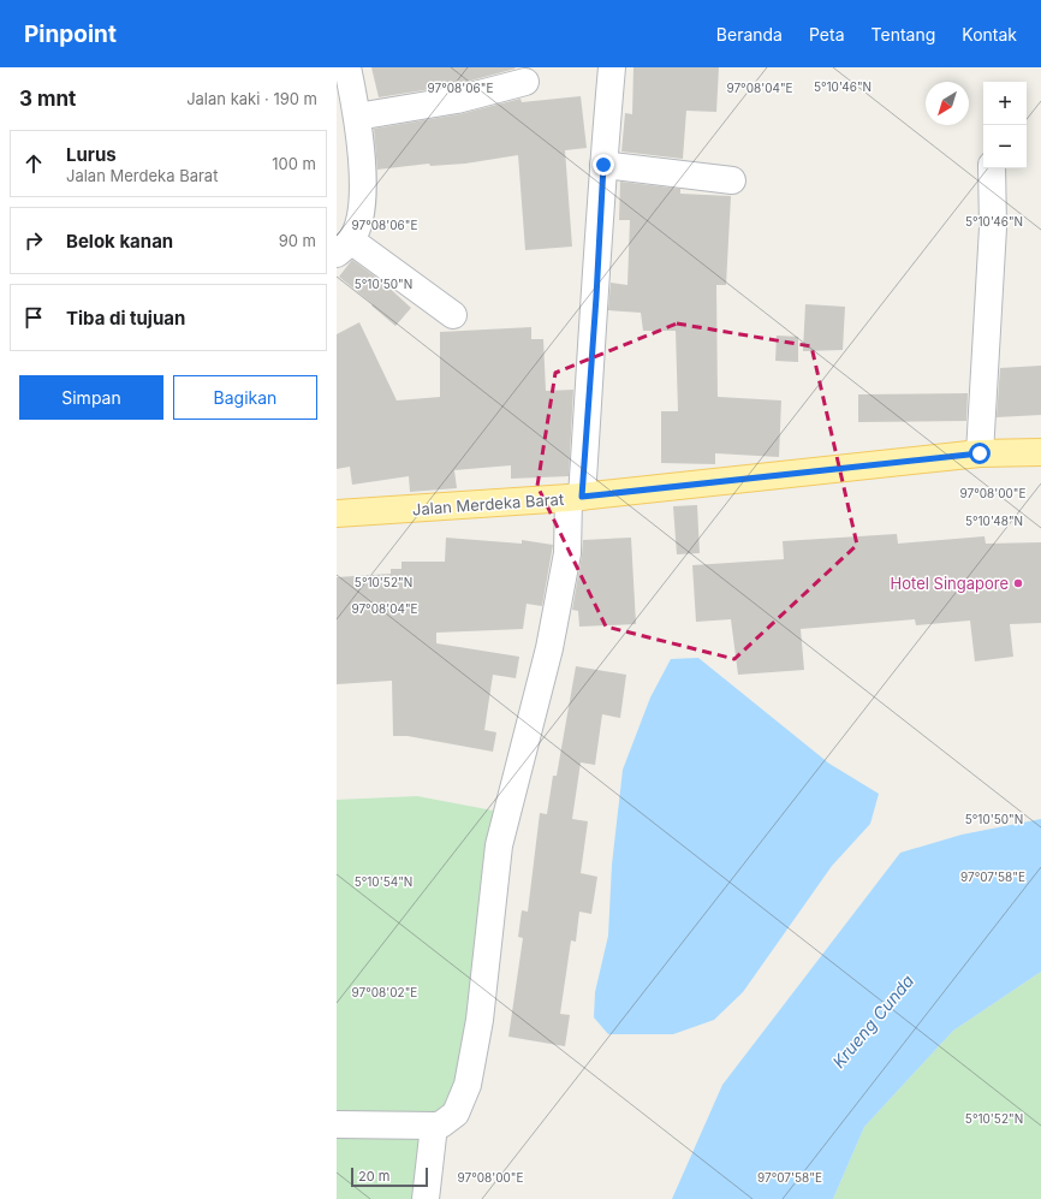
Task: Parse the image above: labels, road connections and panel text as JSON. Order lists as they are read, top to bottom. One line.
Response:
{"streets":{"main road":["Jalan Merdeka Barat"]},"water":["Krueng Cunda"],"places":["Hotel Singapore"],"scale_bar":"20 m","north":"bottom left","page":{"header":"Pinpoint","nav":["Beranda","Peta","Tentang","Kontak"],"heading":["3 mnt","Jalan kaki · 190 m"],"map_buttons":["+","−"],"list":[["Lurus","Jalan Merdeka Barat","100 m"],["Belok kanan","90 m"],"Tiba di tujuan"],"buttons":["Simpan","Bagikan"],"scale":"20 m"},"coordinates":["5°10'46\"N","97°08'06\"E","97°08'04\"E","5°10'50\"N","97°08'00\"E","5°10'48\"N","5°10'52\"N","97°07'58\"E","5°10'54\"N","97°08'02\"E"]}
